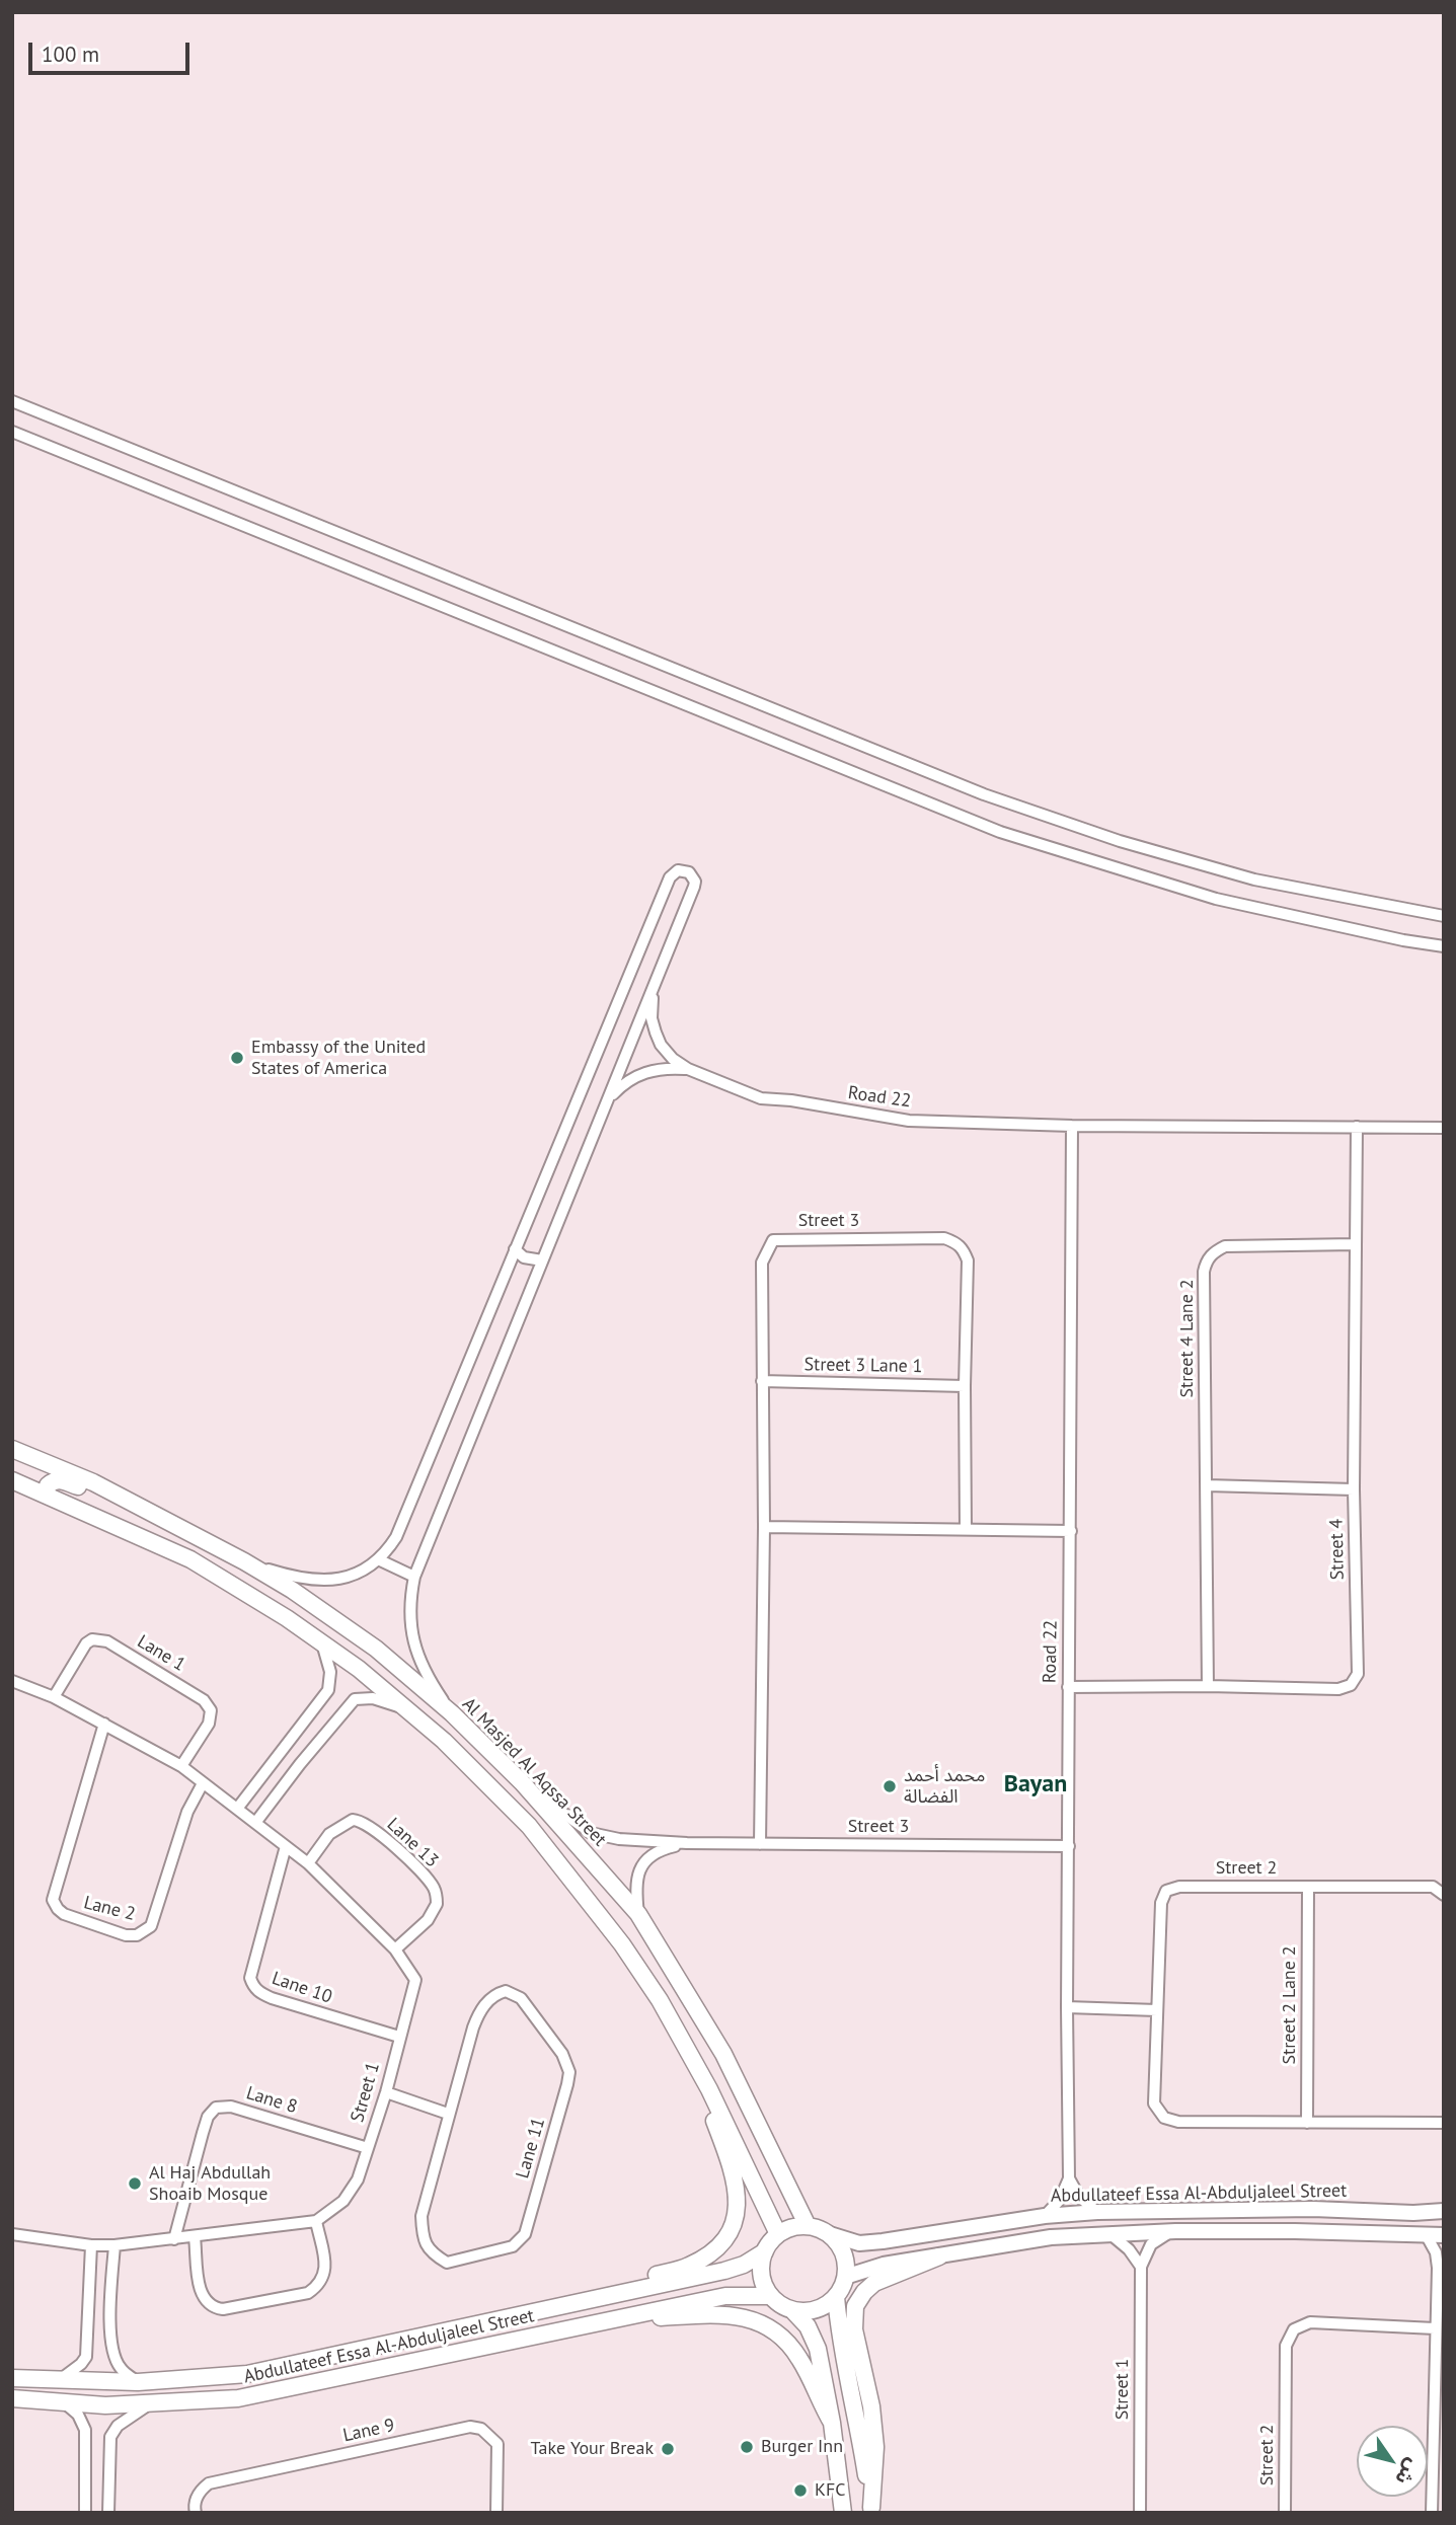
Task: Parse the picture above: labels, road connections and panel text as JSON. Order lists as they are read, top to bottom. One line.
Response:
{"streets":{"main road":["Al Masjed Al Aqssa Street","Abdullateef Essa Al-Abduljaleel Street"],"street":["Road 22","Street 3","Street 4 Lane 2","Street 3 Lane 1","Street 4","Lane 1","Lane 13","Street 2","Lane 2","Lane 10","Street 2 Lane 2","Street 1","Lane 8","Lane 11","Lane 9"]},"crossings":[["Road 22","Street 3"],["Road 22","Street 4"],["Street 3","Street 3 Lane 1"],["Street 3","Al Masjed Al Aqssa Street"],["Street 4 Lane 2","Street 4"],["Lane 1","Street 1"],["Al Masjed Al Aqssa Street","Abdullateef Essa Al-Abduljaleel Street"],["Lane 13","Street 1"],["Street 2","Street 2 Lane 2"],["Lane 2","Street 1"],["Lane 10","Street 1"],["Street 1","Lane 8"]],"districts":["Bayan"],"places":["Embassy of the United States of America","محمد أحمد الفضالة","Al Haj Abdullah Shoaib Mosque","Burger Inn","Take Your Break","KFC"],"scale_bar":"100 m","north":"bottom right"}
